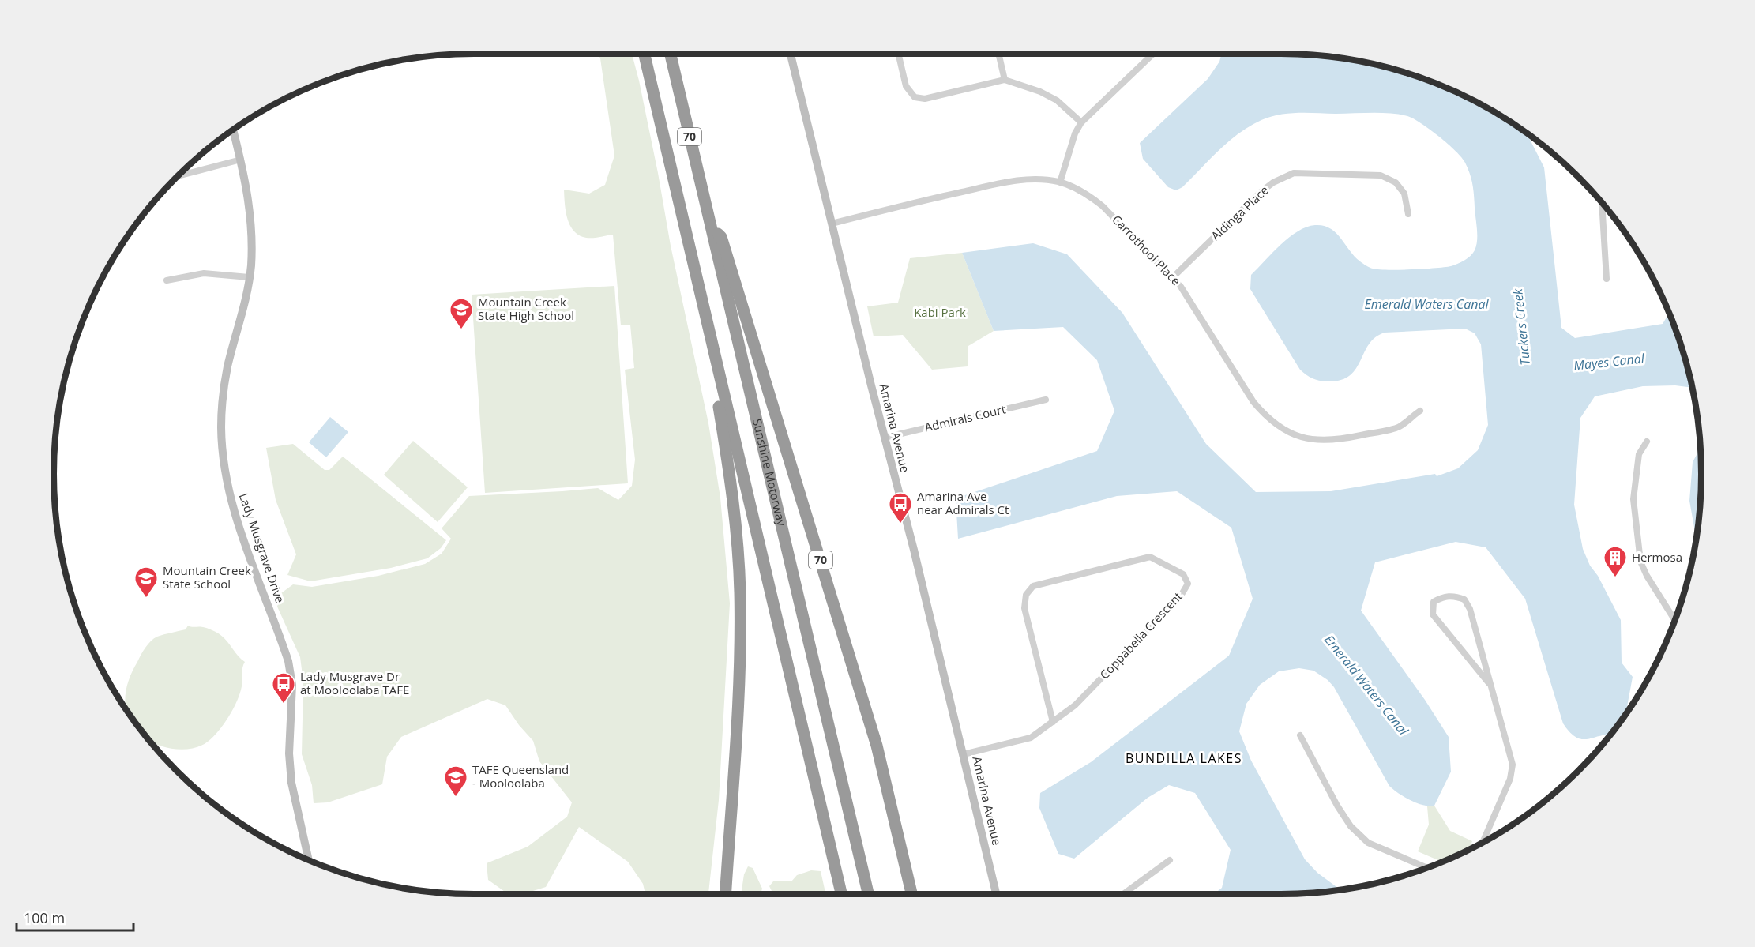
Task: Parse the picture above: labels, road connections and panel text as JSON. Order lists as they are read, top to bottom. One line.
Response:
{"streets":{"highway":["70","Sunshine Motorway"],"street":["Aldinga Place","Carrothool Place","Admirals Court","Amarina Avenue","Lady Musgrave Drive","Coppabella Crescent"]},"crossings":[["70","Sunshine Motorway"],["Aldinga Place","Carrothool Place"],["Carrothool Place","Amarina Avenue"],["Admirals Court","Amarina Avenue"],["Amarina Avenue","Coppabella Crescent"]],"districts":["BUNDILLA LAKES"],"water":["Emerald Waters Canal","Tuckers Creek","Mayes Canal"],"parks":["Kabi Park"],"places":{"school or university":["Mountain Creek State High School","Mountain Creek State School","TAFE Queensland - Mooloolaba"],"bus stop":["Amarina Ave near Admirals Ct","Lady Musgrave Dr at Mooloolaba TAFE"],"building":["Hermosa"]},"scale_bar":"100 m"}
